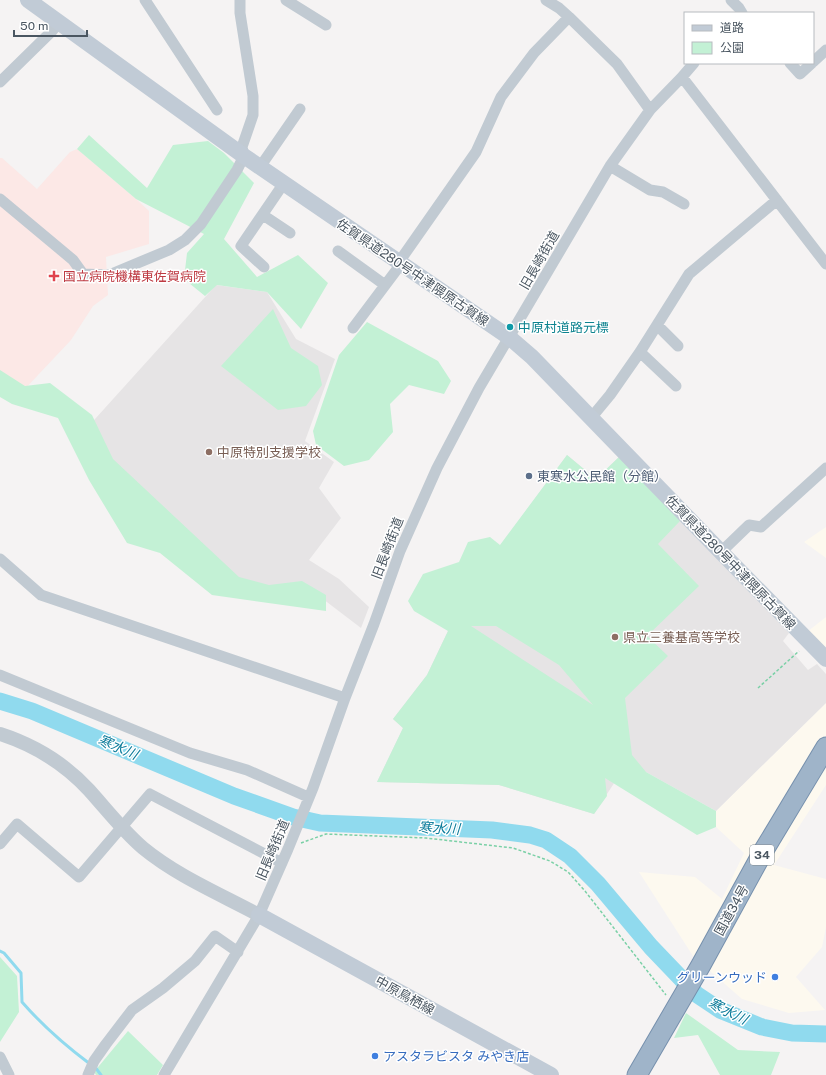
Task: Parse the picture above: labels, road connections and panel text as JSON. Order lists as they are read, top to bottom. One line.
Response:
{"streets":{"highway":["34","国道34号"],"main road":["佐賀県道280号中津隈原古賀線","中原鳥栖線"],"street":["旧長崎街道"]},"crossings":[["旧長崎街道","佐賀県道280号中津隈原古賀線"],["旧長崎街道","中原鳥栖線"]],"water":["寒水川"],"places":{"health":["国立病院機構東佐賀病院"],"other":["中原村道路元標","中原特別支援学校","東寒水公民館（分館）","県立三養基高等学校","グリーンウッド","アスタラビスタ みやき店"]},"legend":["道路","公園"],"scale_bar":"50 m"}
